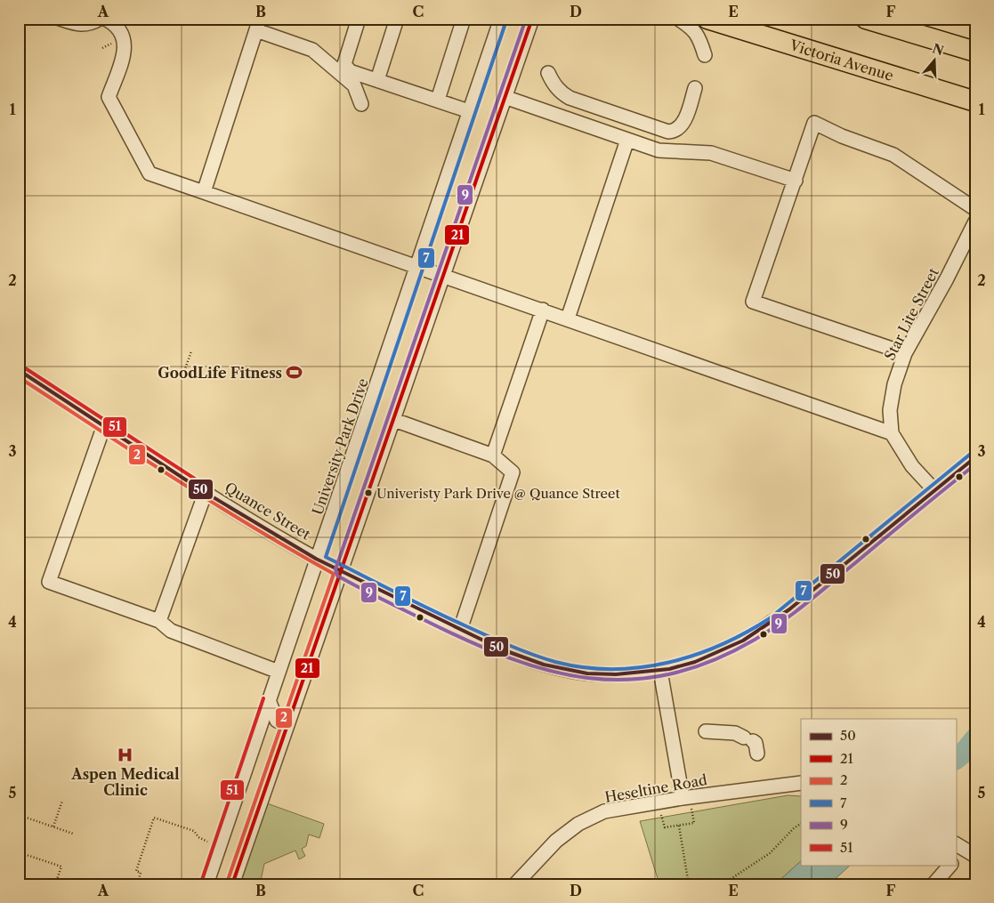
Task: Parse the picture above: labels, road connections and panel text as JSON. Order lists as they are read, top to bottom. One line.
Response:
{"streets":{"highway":["Victoria Avenue"],"street":["Star Lite Street","University Park Drive","Quance Street","Heseltine Road"]},"crossings":[["Star Lite Street","Quance Street"],["University Park Drive","Quance Street"]],"places":{"sports":["GoodLife Fitness"],"other":["Univeristy Park Drive @ Quance Street"],"hospital":["Aspen Medical Clinic"]},"lines":["transit line 21","transit line 9","transit line 7","transit line 51","transit line 50","transit line 2"],"legend":["50","21","2","7","9","51"],"north":"top","grid":{"columns":["A","B","C","D","E","F"],"rows":["1","2","3","4","5"]}}
